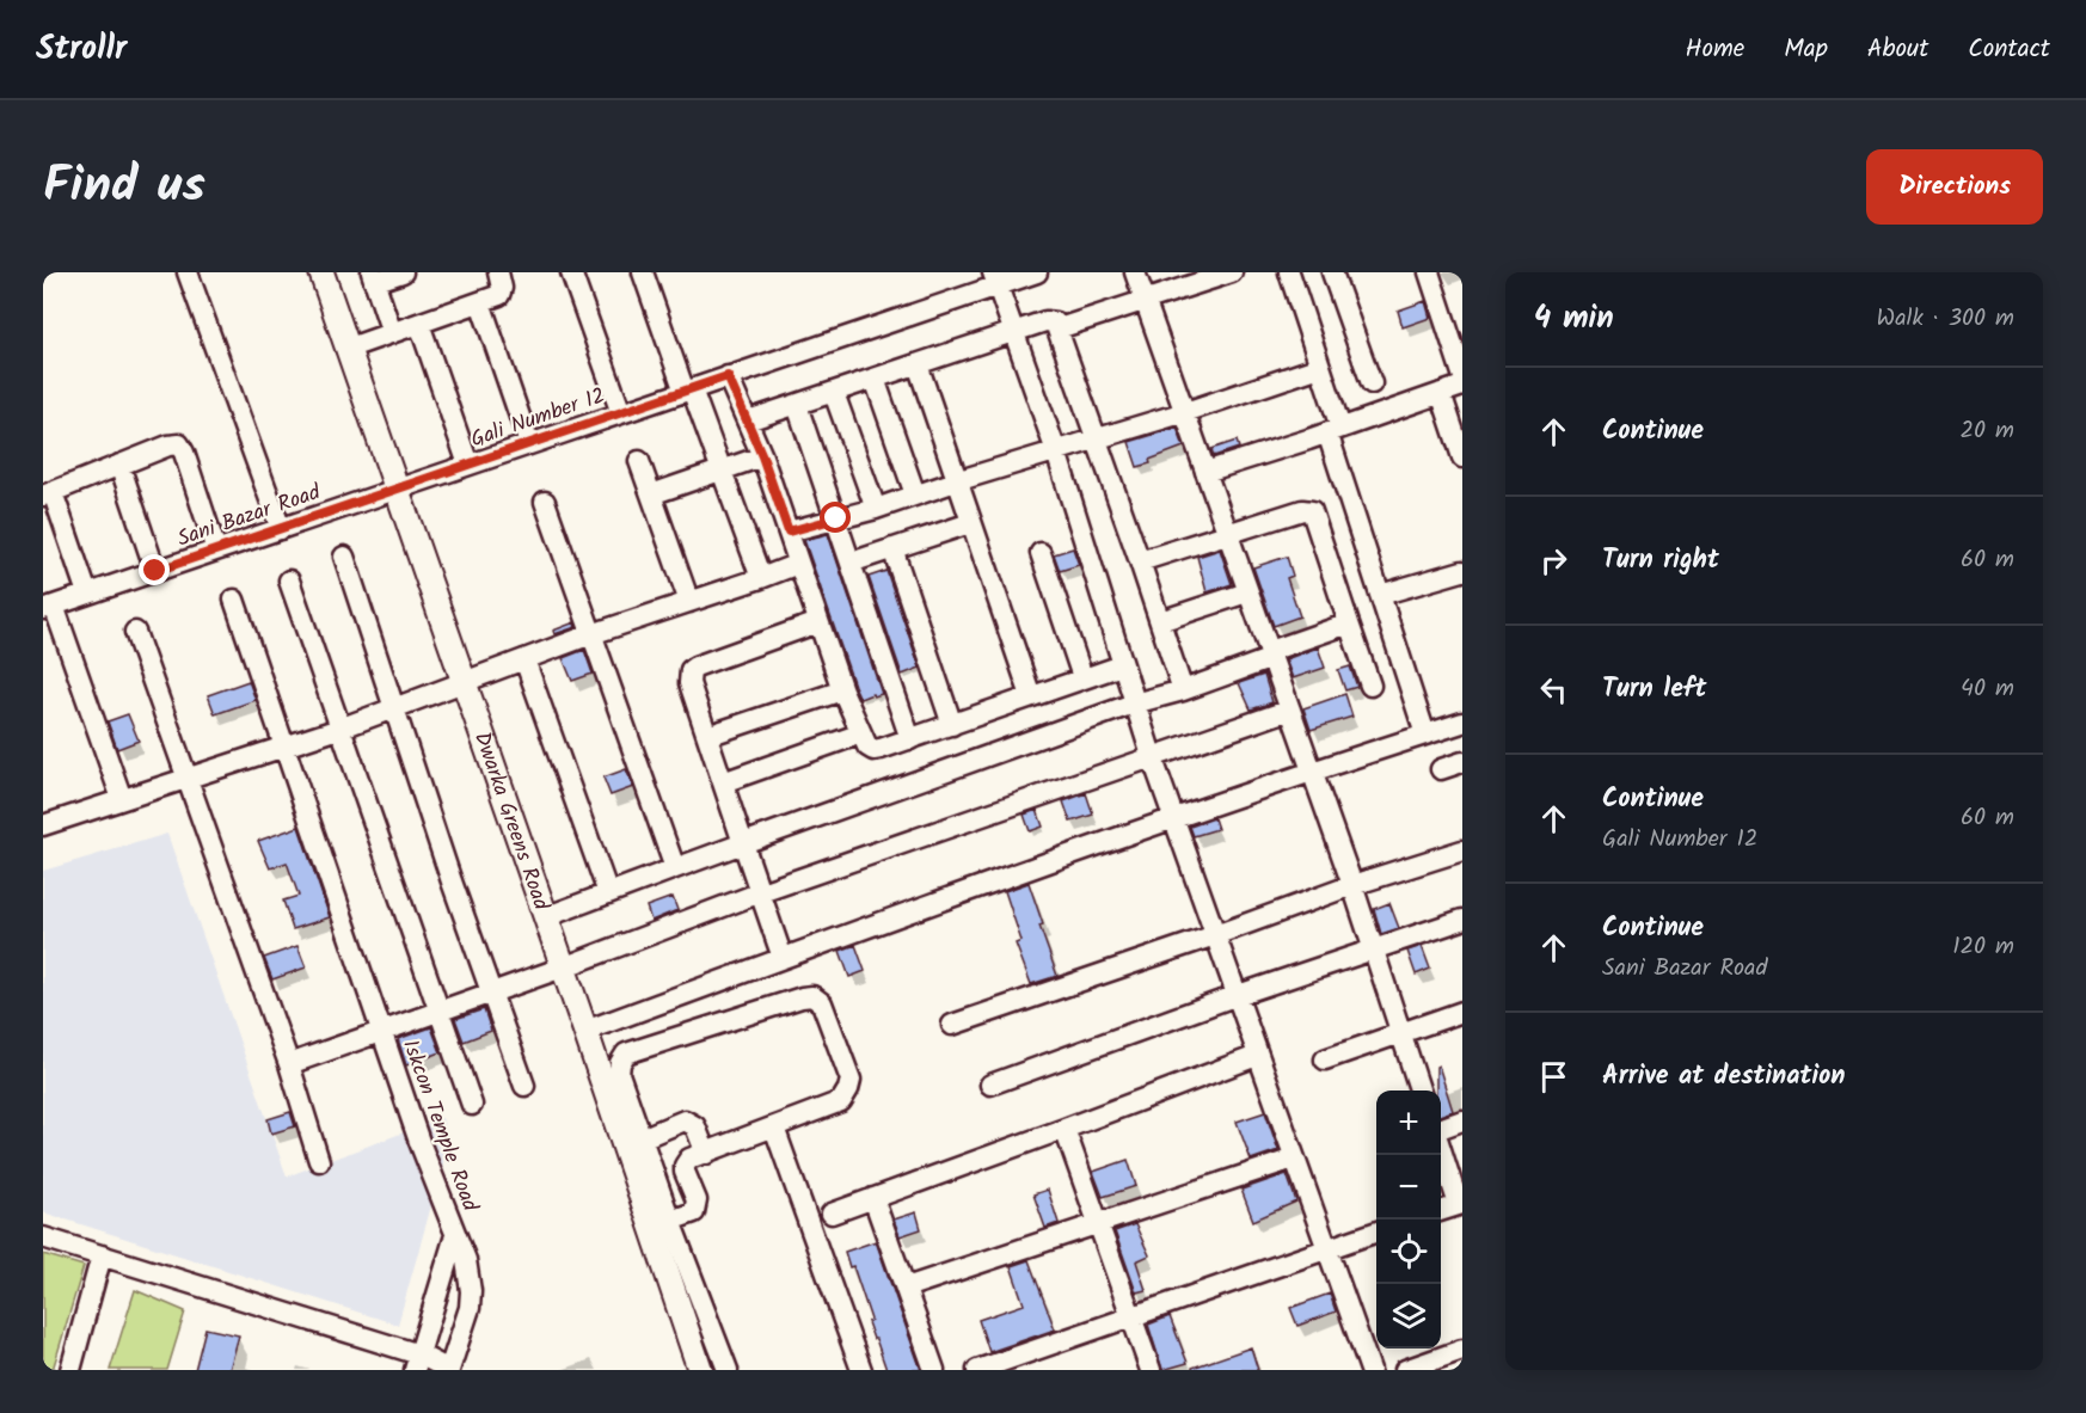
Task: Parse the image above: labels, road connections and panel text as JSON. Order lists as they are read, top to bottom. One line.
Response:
{"streets":{"street":["Gali Number 12","Sani Bazar Road","Dwarka Greens Road","Iskcon Temple Road"]},"crossings":[["Gali Number 12","Sani Bazar Road"],["Sani Bazar Road","Dwarka Greens Road"]],"page":{"header":"Strollr","nav":["Home","Map","About","Contact"],"title":"Find us","buttons":"Directions","heading":["4 min","Walk · 300 m"],"list":[["Continue","20 m"],["Turn right","60 m"],["Turn left","40 m"],["Continue","Gali Number 12","60 m"],["Continue","Sani Bazar Road","120 m"],"Arrive at destination"],"map_buttons":["+","−"]}}
